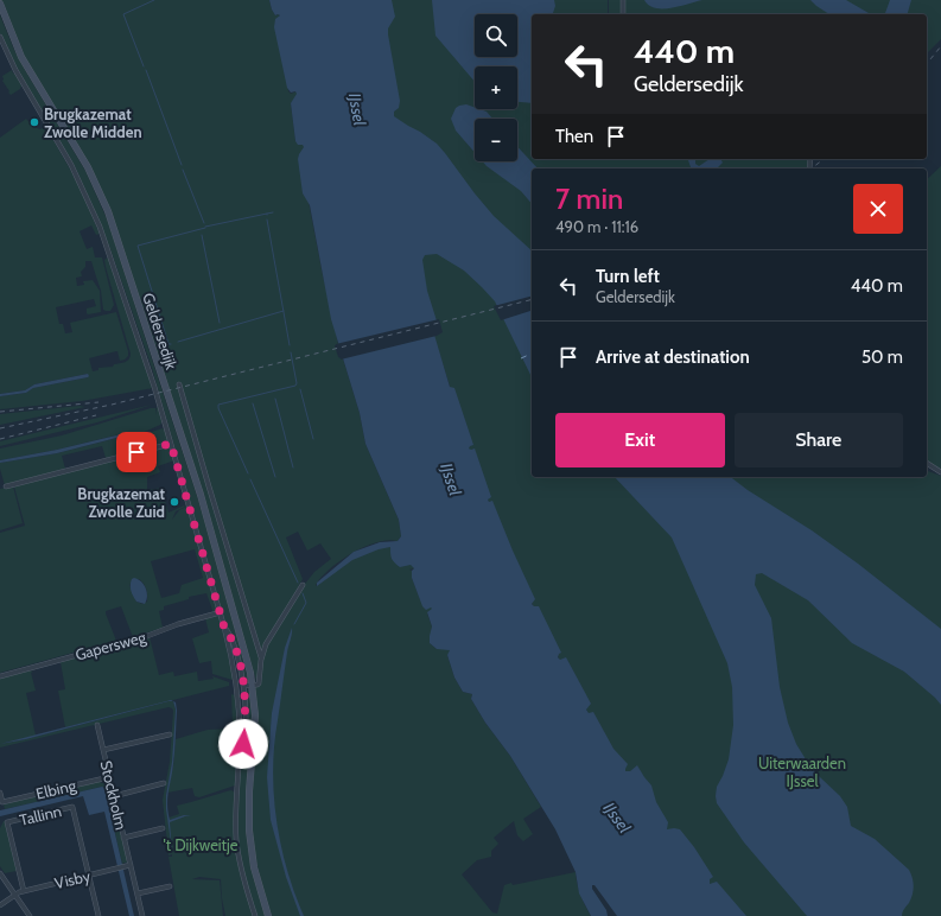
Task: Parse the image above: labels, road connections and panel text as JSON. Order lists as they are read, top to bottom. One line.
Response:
{"streets":{"main road":["Geldersedijk"],"street":["Gapersweg","Elbing","Stockholm","Tallinn","Visby"]},"crossings":[["Geldersedijk","Gapersweg"],["Elbing","Stockholm"],["Stockholm","Visby"],["Tallinn","Visby"]],"water":["IJssel"],"parks":["Uiterwaarden IJssel","'t Dijkweitje"],"places":["Brugkazemat Zwolle Midden","Brugkazemat Zwolle Zuid"],"page":{"map_buttons":["+","−"],"turn":["440 m","Geldersedijk"],"then":"Then","heading":["7 min","490 m · 11:16"],"list":[{"name":"Turn left","note":"Geldersedijk","value":"440 m"},{"name":"Arrive at destination","value":"50 m"}],"buttons":["Exit","Share"]}}
